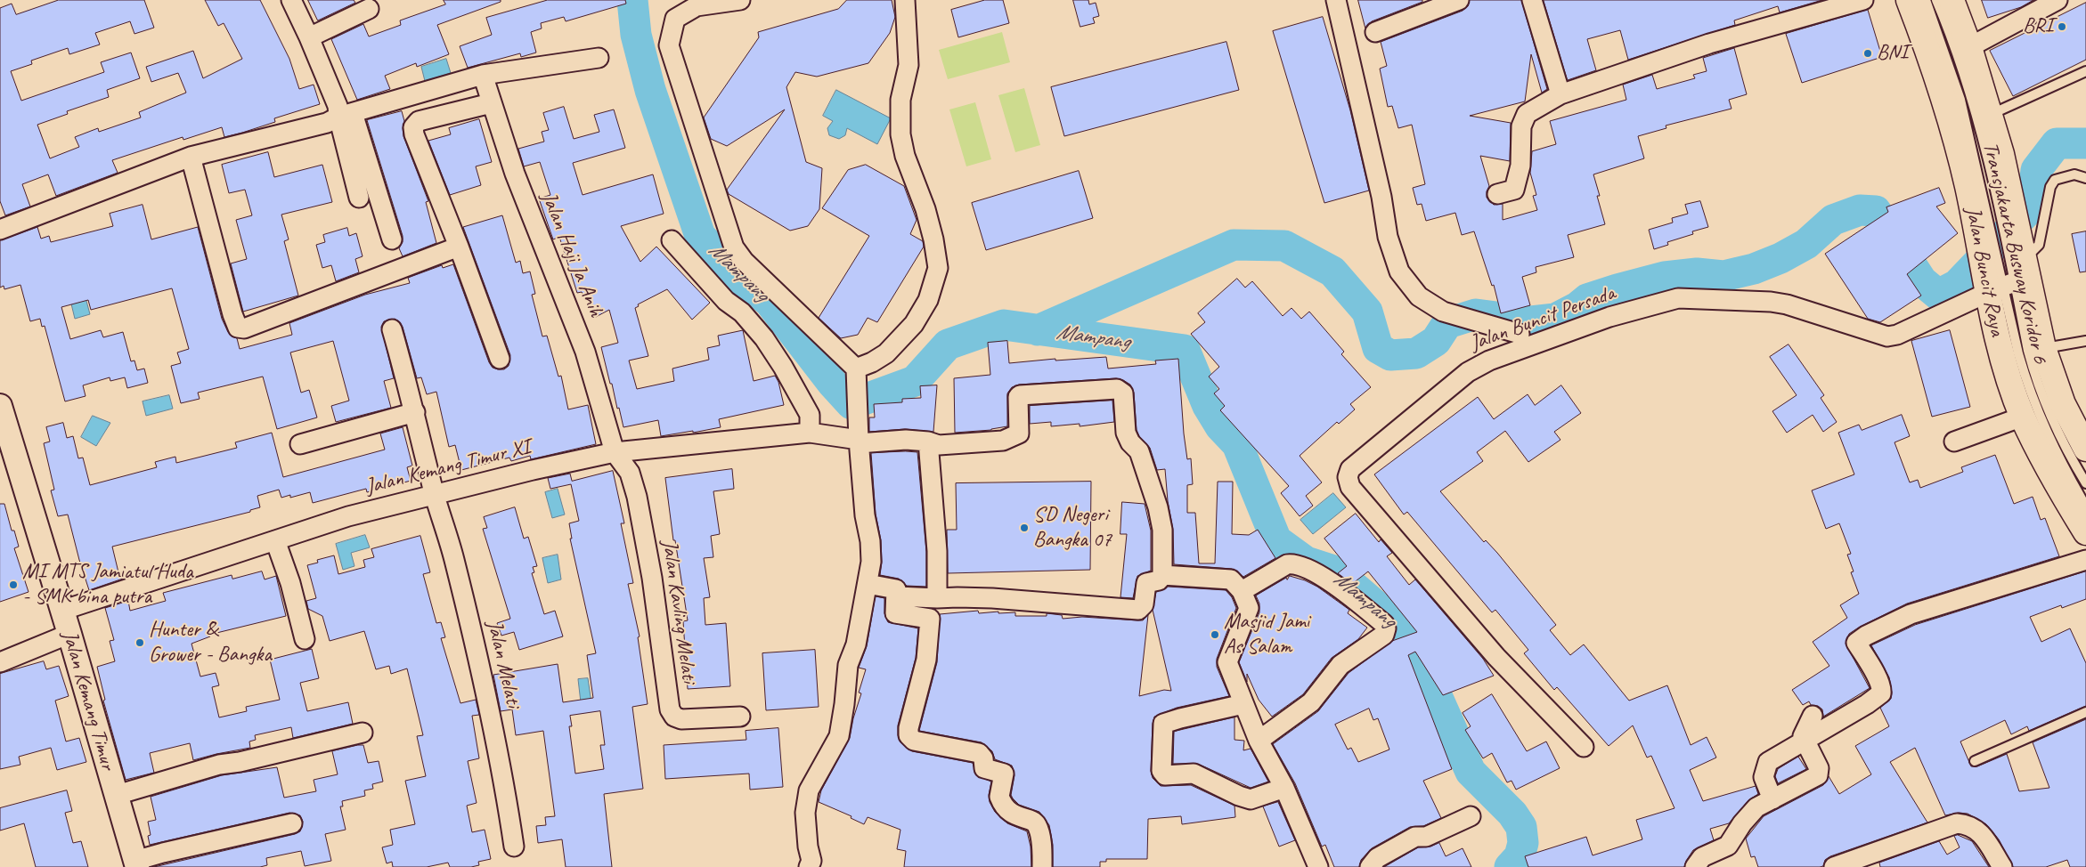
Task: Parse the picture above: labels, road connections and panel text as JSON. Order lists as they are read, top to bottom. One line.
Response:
{"streets":{"main road":["Jalan Buncit Raya"],"street":["Jalan Haji Ja Anih","Jalan Buncit Persada","Jalan Kemang Timur XI","Jalan Kavling Melati","Jalan Melati","Jalan Kemang Timur"],"lane":["Transjakarta Busway Koridor 6"]},"crossings":[["Transjakarta Busway Koridor 6","Jalan Buncit Raya"],["Jalan Haji Ja Anih","Jalan Kemang Timur XI"],["Jalan Haji Ja Anih","Jalan Kavling Melati"],["Jalan Buncit Raya","Jalan Buncit Persada"],["Jalan Kemang Timur XI","Jalan Kavling Melati"],["Jalan Kemang Timur XI","Jalan Melati"],["Jalan Kemang Timur XI","Jalan Kemang Timur"]],"water":["Mampang"],"places":["BRI","BNI","SD Negeri Bangka 07","MI MTS Jamiatul Huda - SMK bina putra","Masjid Jami As Salam","Hunter & Grower - Bangka"]}
